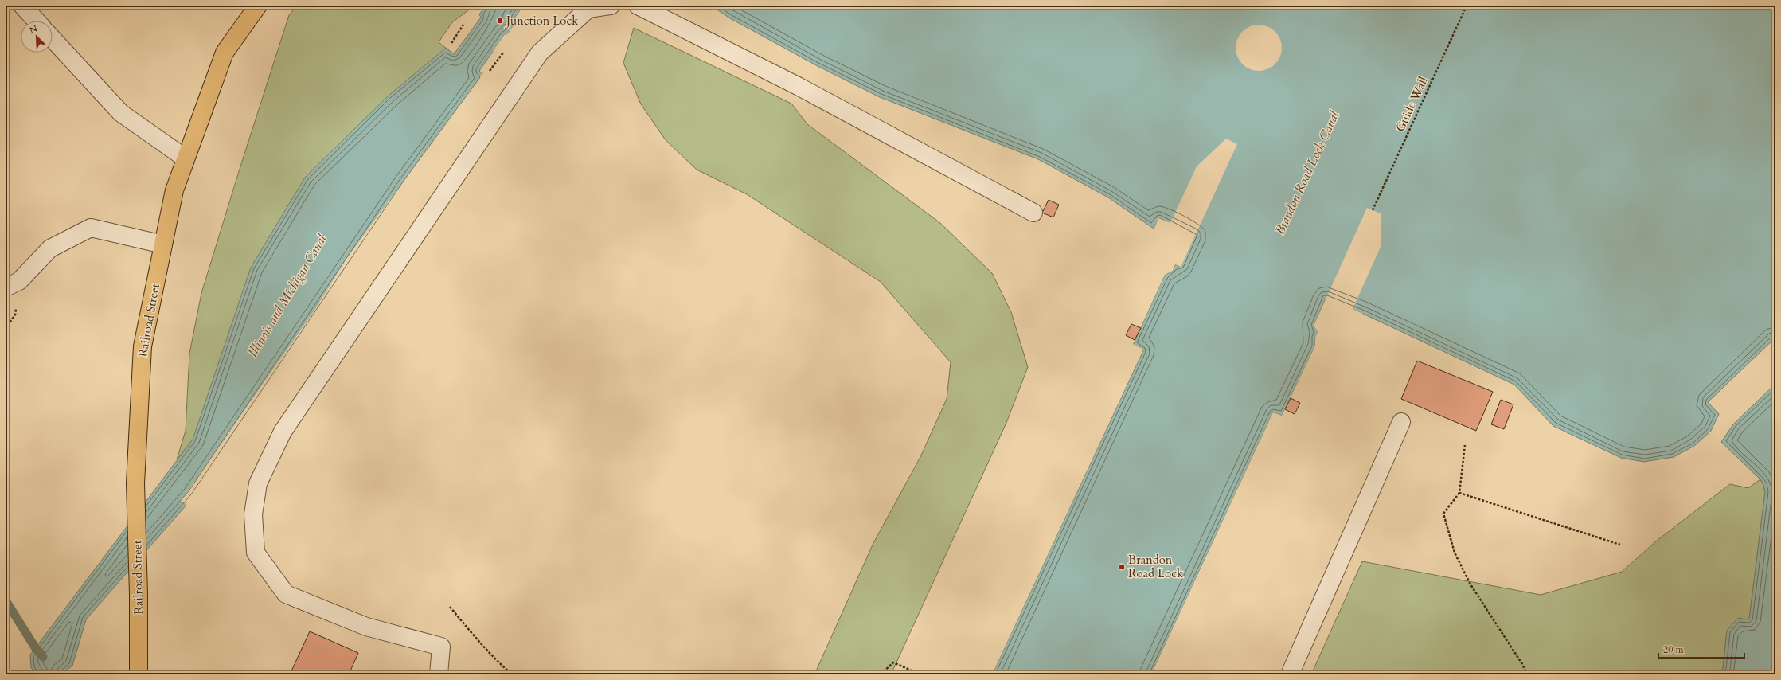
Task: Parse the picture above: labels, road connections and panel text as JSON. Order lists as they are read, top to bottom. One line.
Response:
{"streets":{"main road":["Railroad Street"],"path":["Guide Wall"]},"water":["Brandon Road Lock Canal","Illinois and Michigan Canal"],"places":["Junction Lock","Brandon Road Lock"],"scale_bar":"20 m","north":"top left"}
